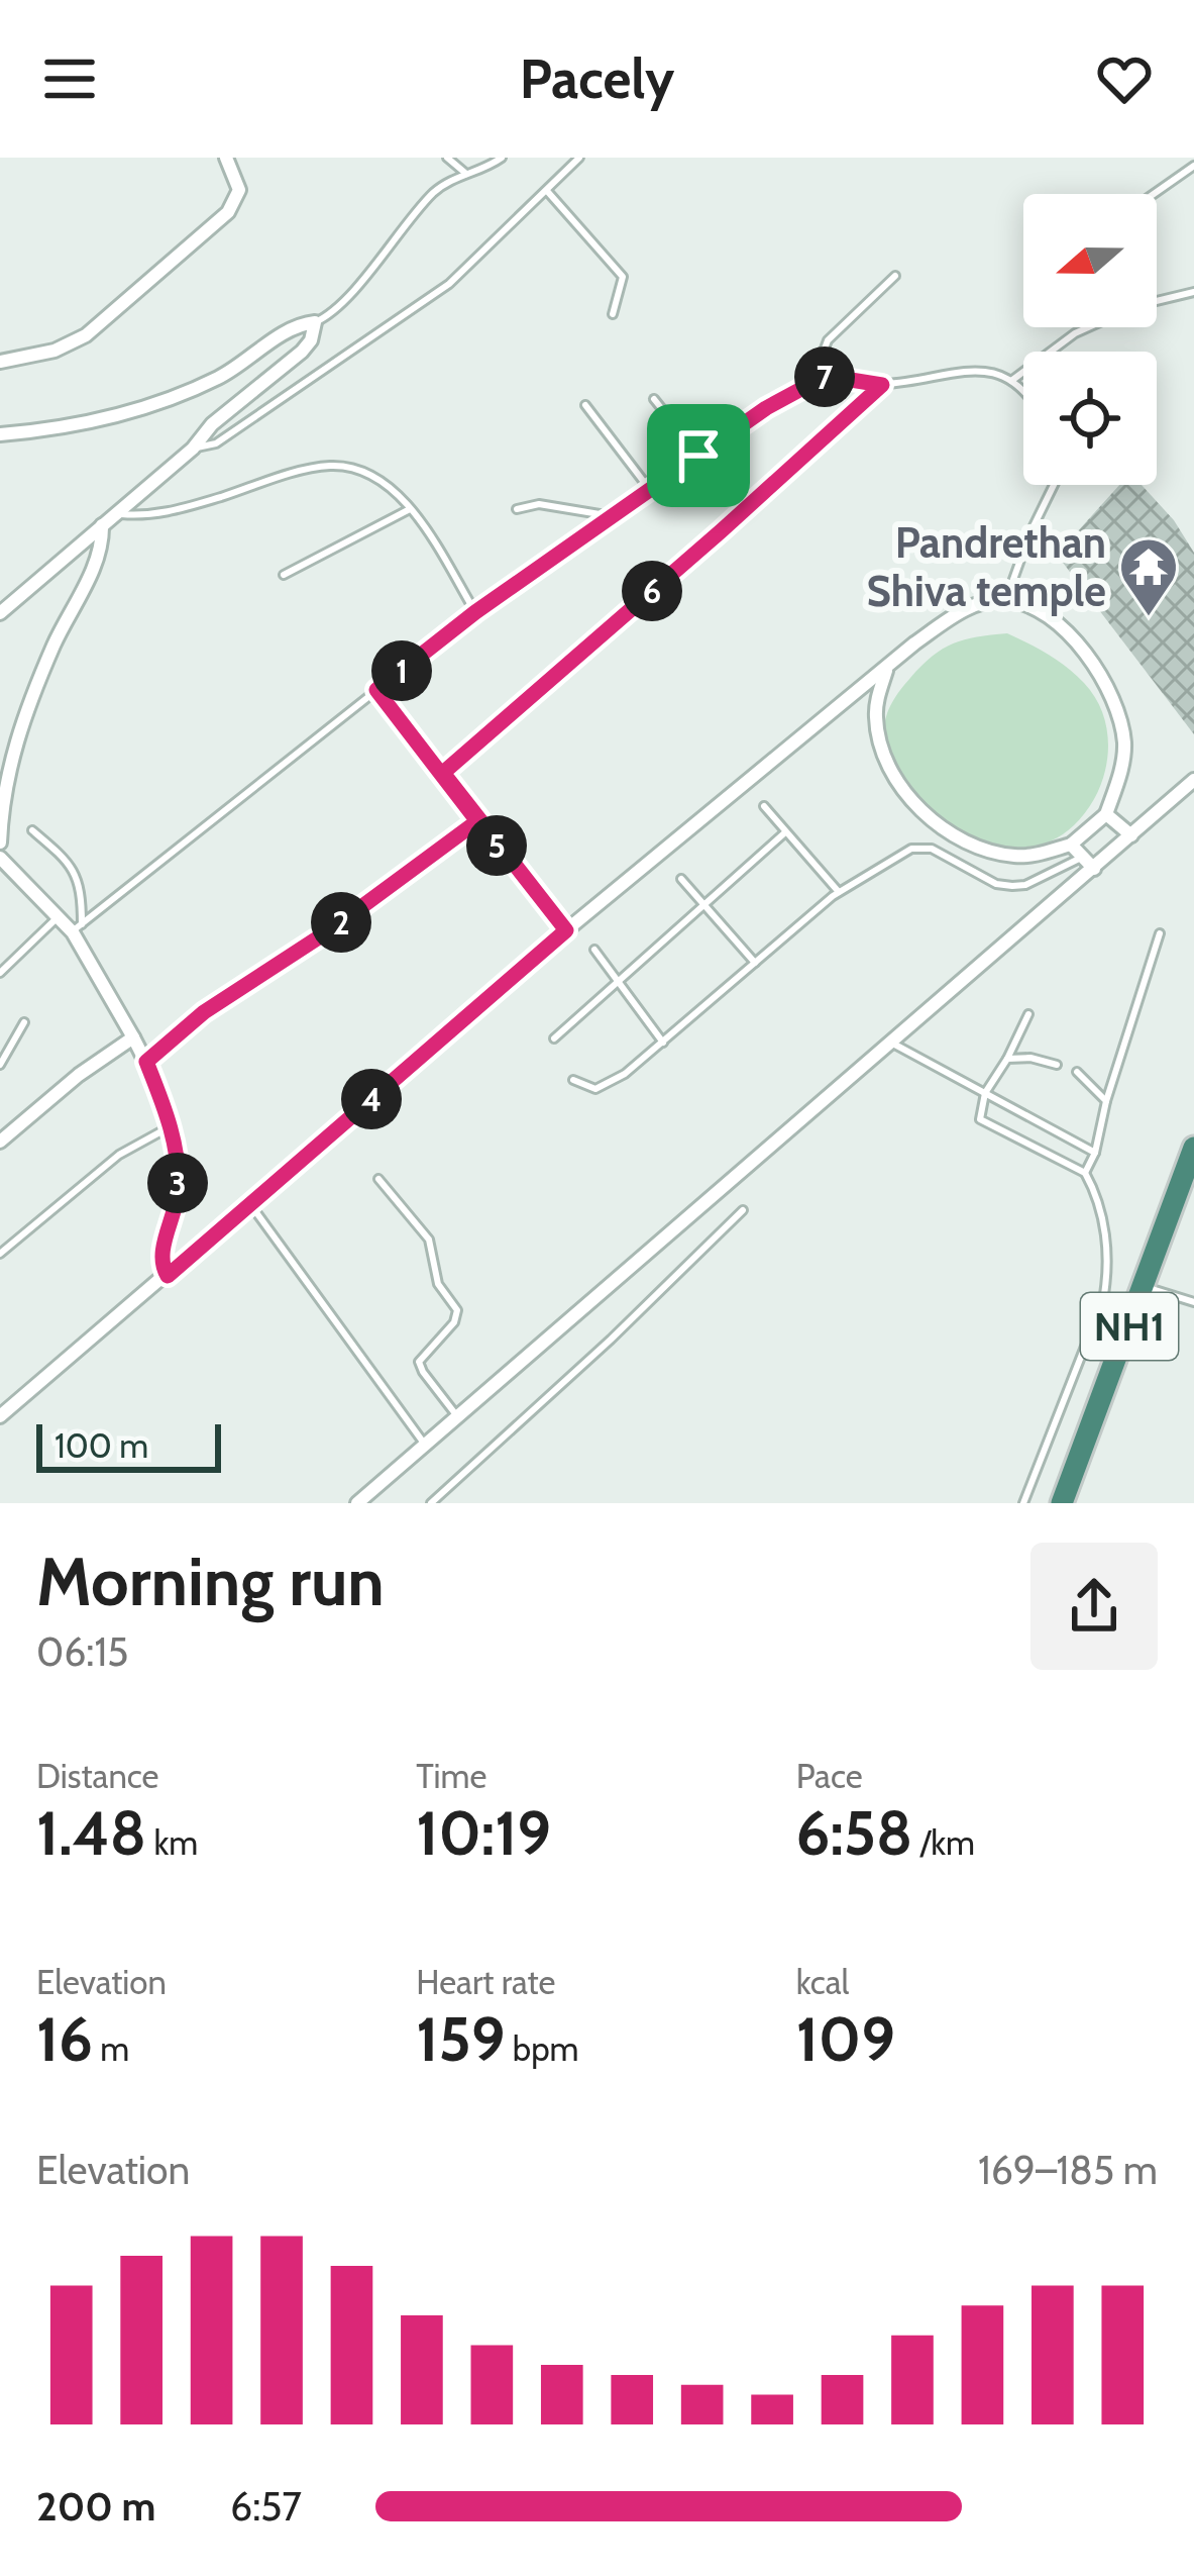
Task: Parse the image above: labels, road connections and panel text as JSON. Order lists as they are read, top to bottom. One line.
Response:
{"streets":{"highway":["NH1"]},"places":{"temple":["Pandrethan Shiva temple"]},"scale_bar":"100 m","north":"left","page":{"header":"Pacely","pins":["7","6","1","5","2","4","3"],"scale":"100 m","heading":["Morning run","06:15"],"stats":[["Distance","1.48 km"],["Time","10:19"],["Pace","6:58 /km"],["Elevation","16 m"],["Heart rate","159 bpm"],["kcal","109"]],"chart":["Elevation","169–185 m"],"list":[{"name":"200 m","note":"6:57"}]}}
